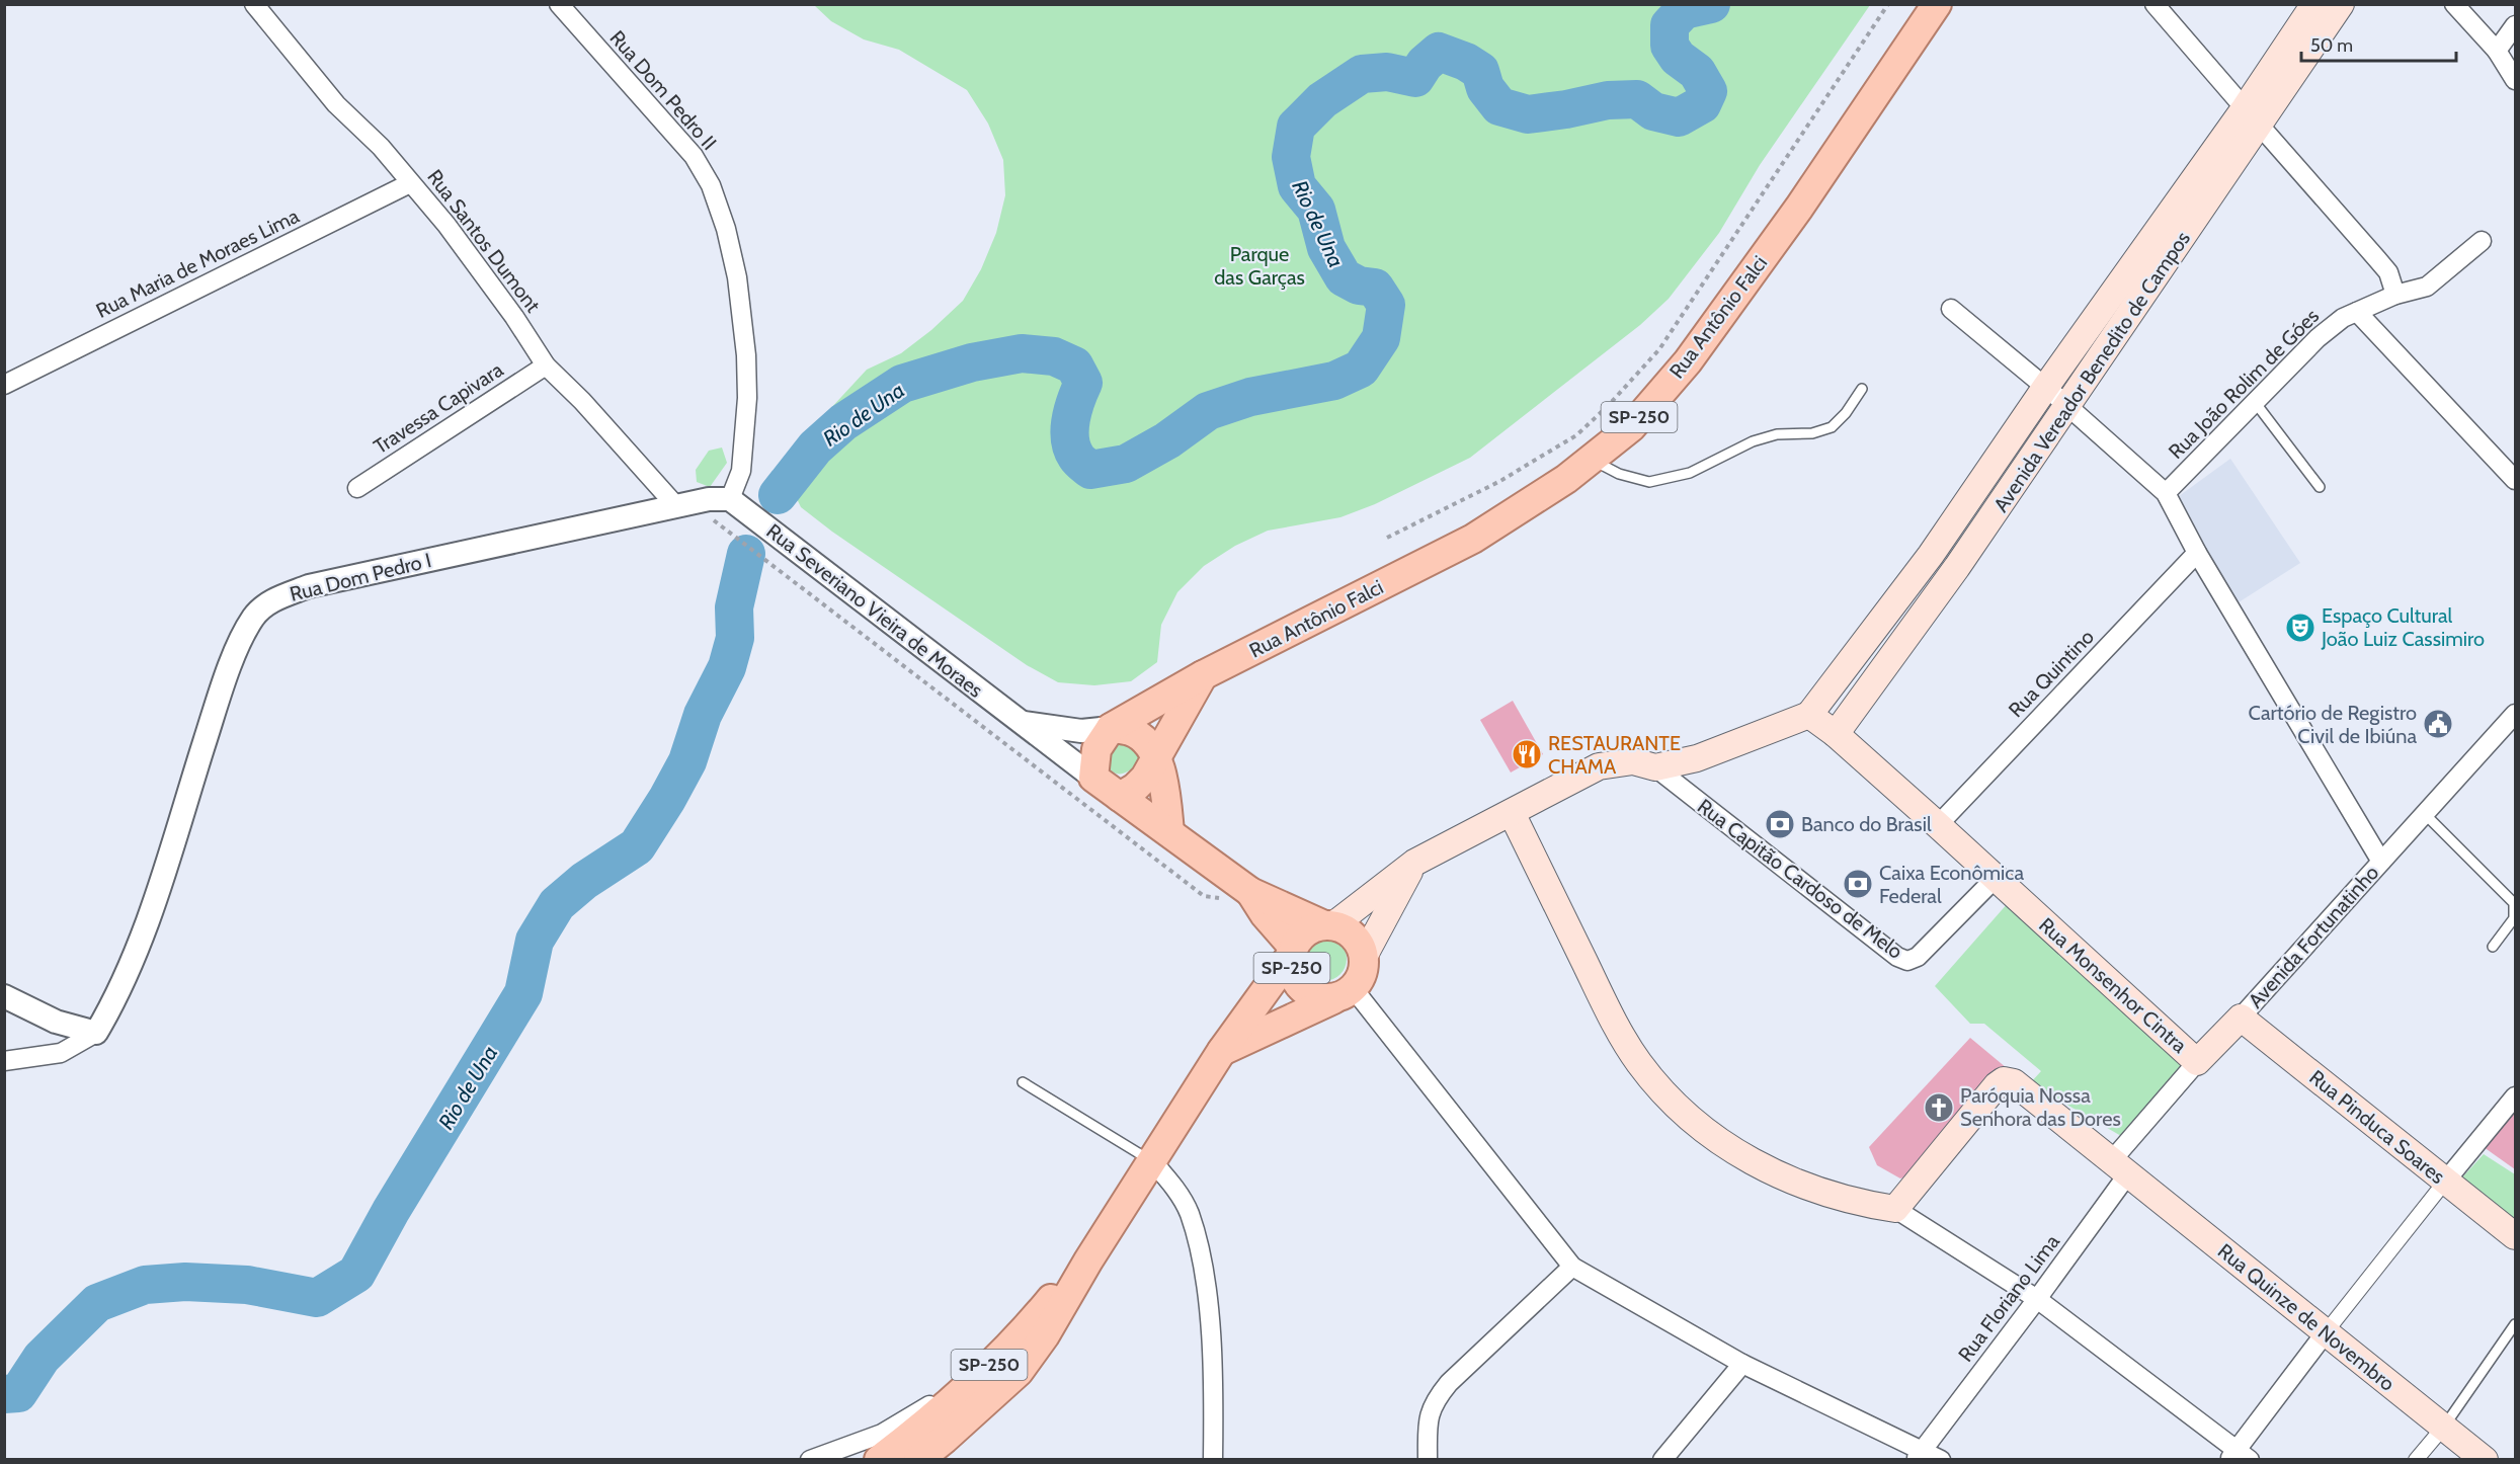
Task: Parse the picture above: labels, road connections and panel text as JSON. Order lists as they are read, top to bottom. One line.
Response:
{"streets":{"main road":["Rua Antônio Falci","Avenida Vereador Benedito de Campos","SP-250","Rua Severiano Vieira de Moraes","Avenida Fortunatinho","Rua Monsenhor Cintra","Rua Pinduca Soares","Rua Quinze de Novembro"],"street":["Rua Dom Pedro II","Rua Santos Dumont","Rua Maria de Moraes Lima","Rua João Rolim de Góes","Travessa Capivara","Rua Dom Pedro I","Rua Quintino","Rua Capitão Cardoso de Melo","Rua Floriano Lima"]},"crossings":[["Rua Dom Pedro II","Rua Dom Pedro I"],["Rua Dom Pedro II","Rua Severiano Vieira de Moraes"],["Rua Santos Dumont","Rua Maria de Moraes Lima"],["Rua Santos Dumont","Travessa Capivara"],["Rua Santos Dumont","Rua Dom Pedro I"],["Rua Antônio Falci","Rua Severiano Vieira de Moraes"],["Avenida Vereador Benedito de Campos","Rua Monsenhor Cintra"],["SP-250","Rua Severiano Vieira de Moraes"],["Rua Dom Pedro I","Rua Severiano Vieira de Moraes"],["Rua Quintino","Rua Monsenhor Cintra"],["Rua Capitão Cardoso de Melo","Rua Monsenhor Cintra"],["Avenida Fortunatinho","Rua Monsenhor Cintra"],["Avenida Fortunatinho","Rua Pinduca Soares"],["Avenida Fortunatinho","Rua Floriano Lima"],["Avenida Fortunatinho","Rua Quinze de Novembro"],["Rua Floriano Lima","Rua Quinze de Novembro"]],"water":["Rio de Una"],"parks":["Parque das Garças"],"places":{"theatre":["Espaço Cultural João Luiz Cassimiro"],"public building":["Cartório de Registro Civil de Ibiúna"],"restaurant":["RESTAURANTE CHAMA"],"bank":["Banco do Brasil","Caixa Econômica Federal"],"church":["Paróquia Nossa Senhora das Dores"]},"scale_bar":"50 m"}
